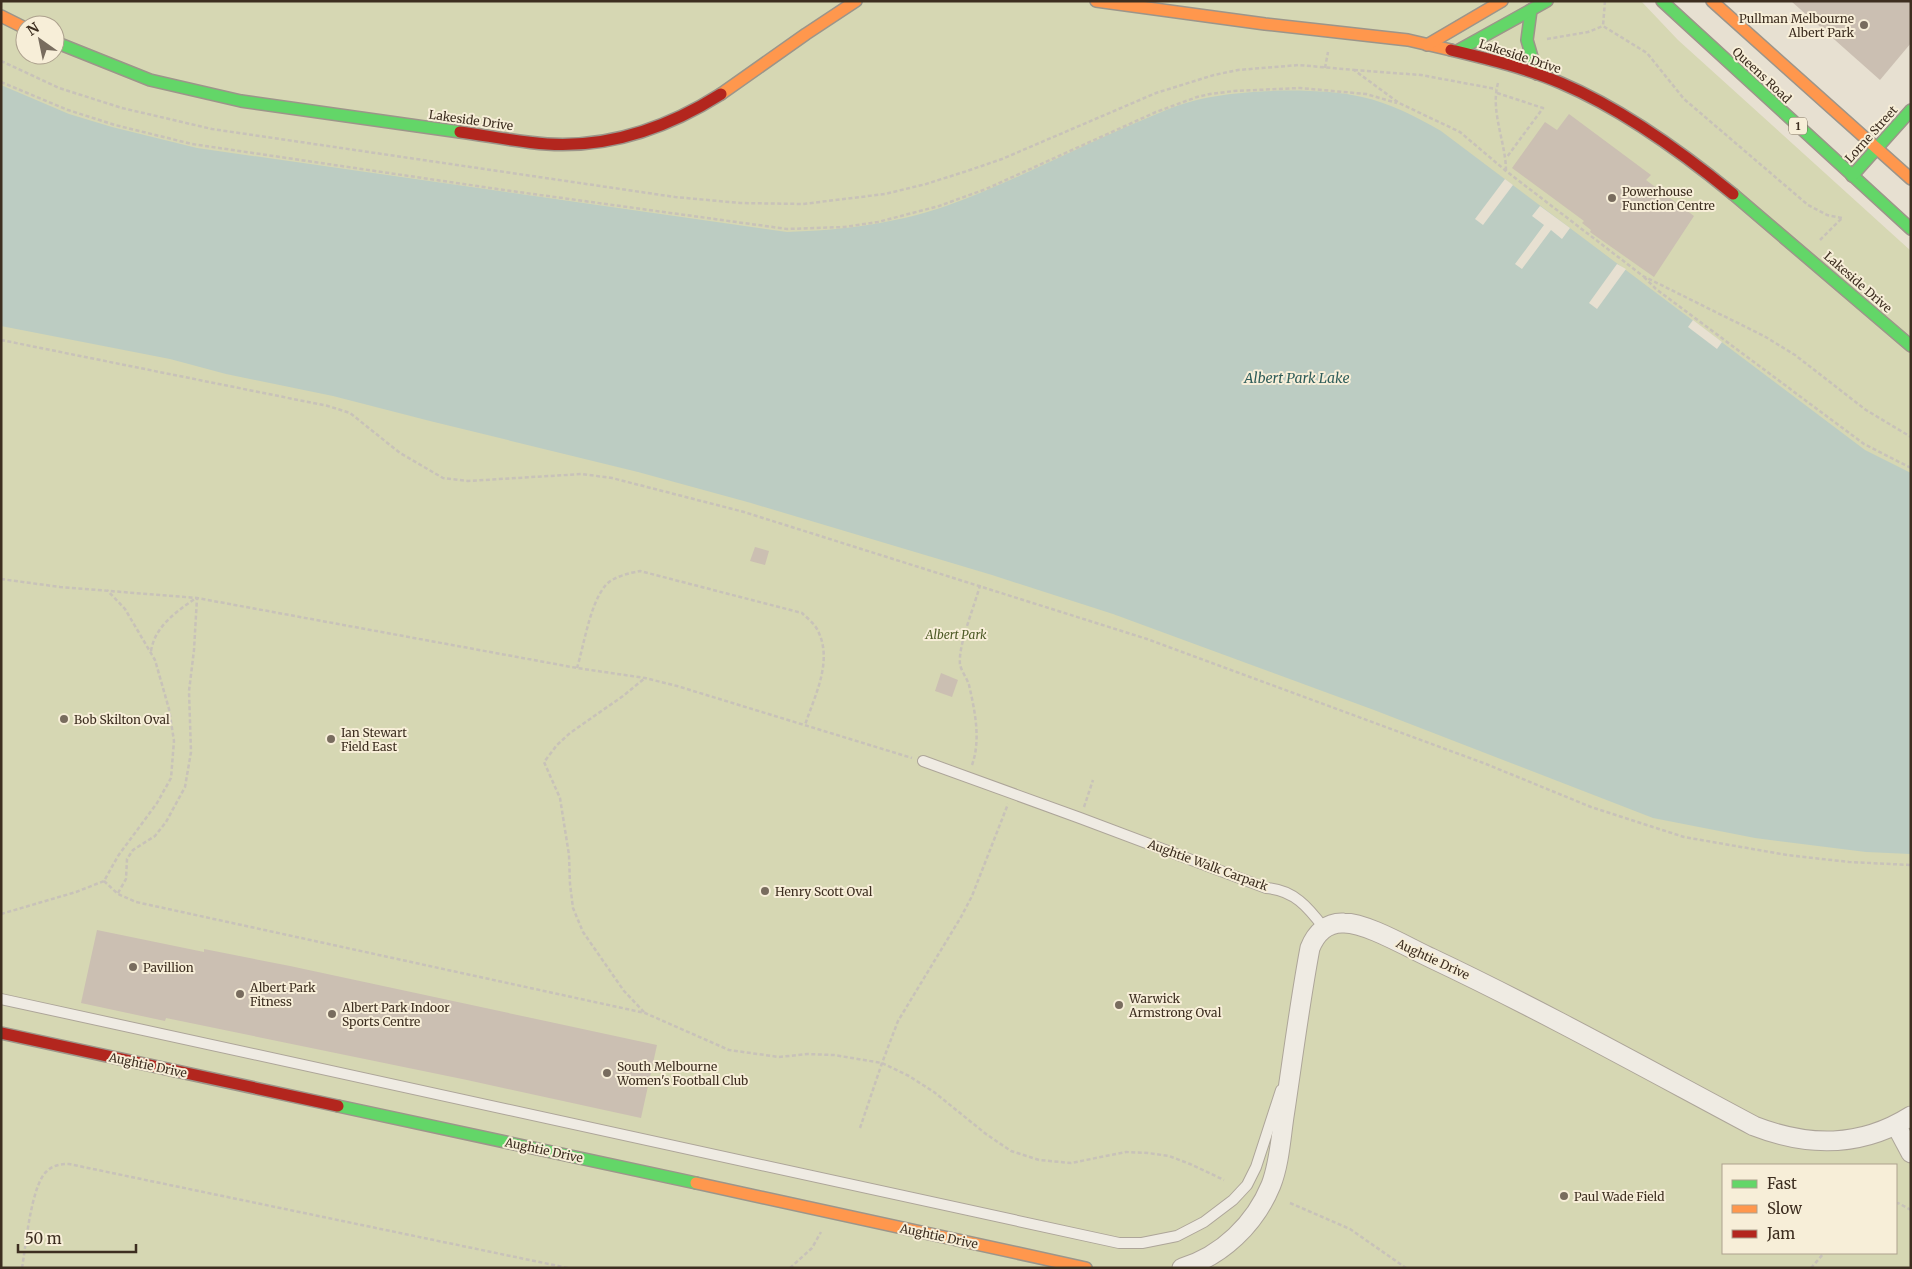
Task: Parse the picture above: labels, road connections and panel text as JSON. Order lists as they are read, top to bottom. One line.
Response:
{"streets":{"main road":["Lakeside Drive","Queens Road","1","Lorne Street","Aughtie Drive"],"lane":["Aughtie Walk Carpark"]},"crossings":[["Queens Road","Lorne Street"],["Aughtie Walk Carpark","Aughtie Drive"]],"water":["Albert Park Lake"],"parks":["Albert Park"],"places":["Pullman Melbourne Albert Park","Powerhouse Function Centre","Bob Skilton Oval","Ian Stewart Field East","Henry Scott Oval","Pavillion","Albert Park Fitness","Warwick Armstrong Oval","Albert Park Indoor Sports Centre","South Melbourne Women's Football Club","Paul Wade Field"],"legend":["Fast","Slow","Jam"],"scale_bar":"50 m","north":"top left"}
